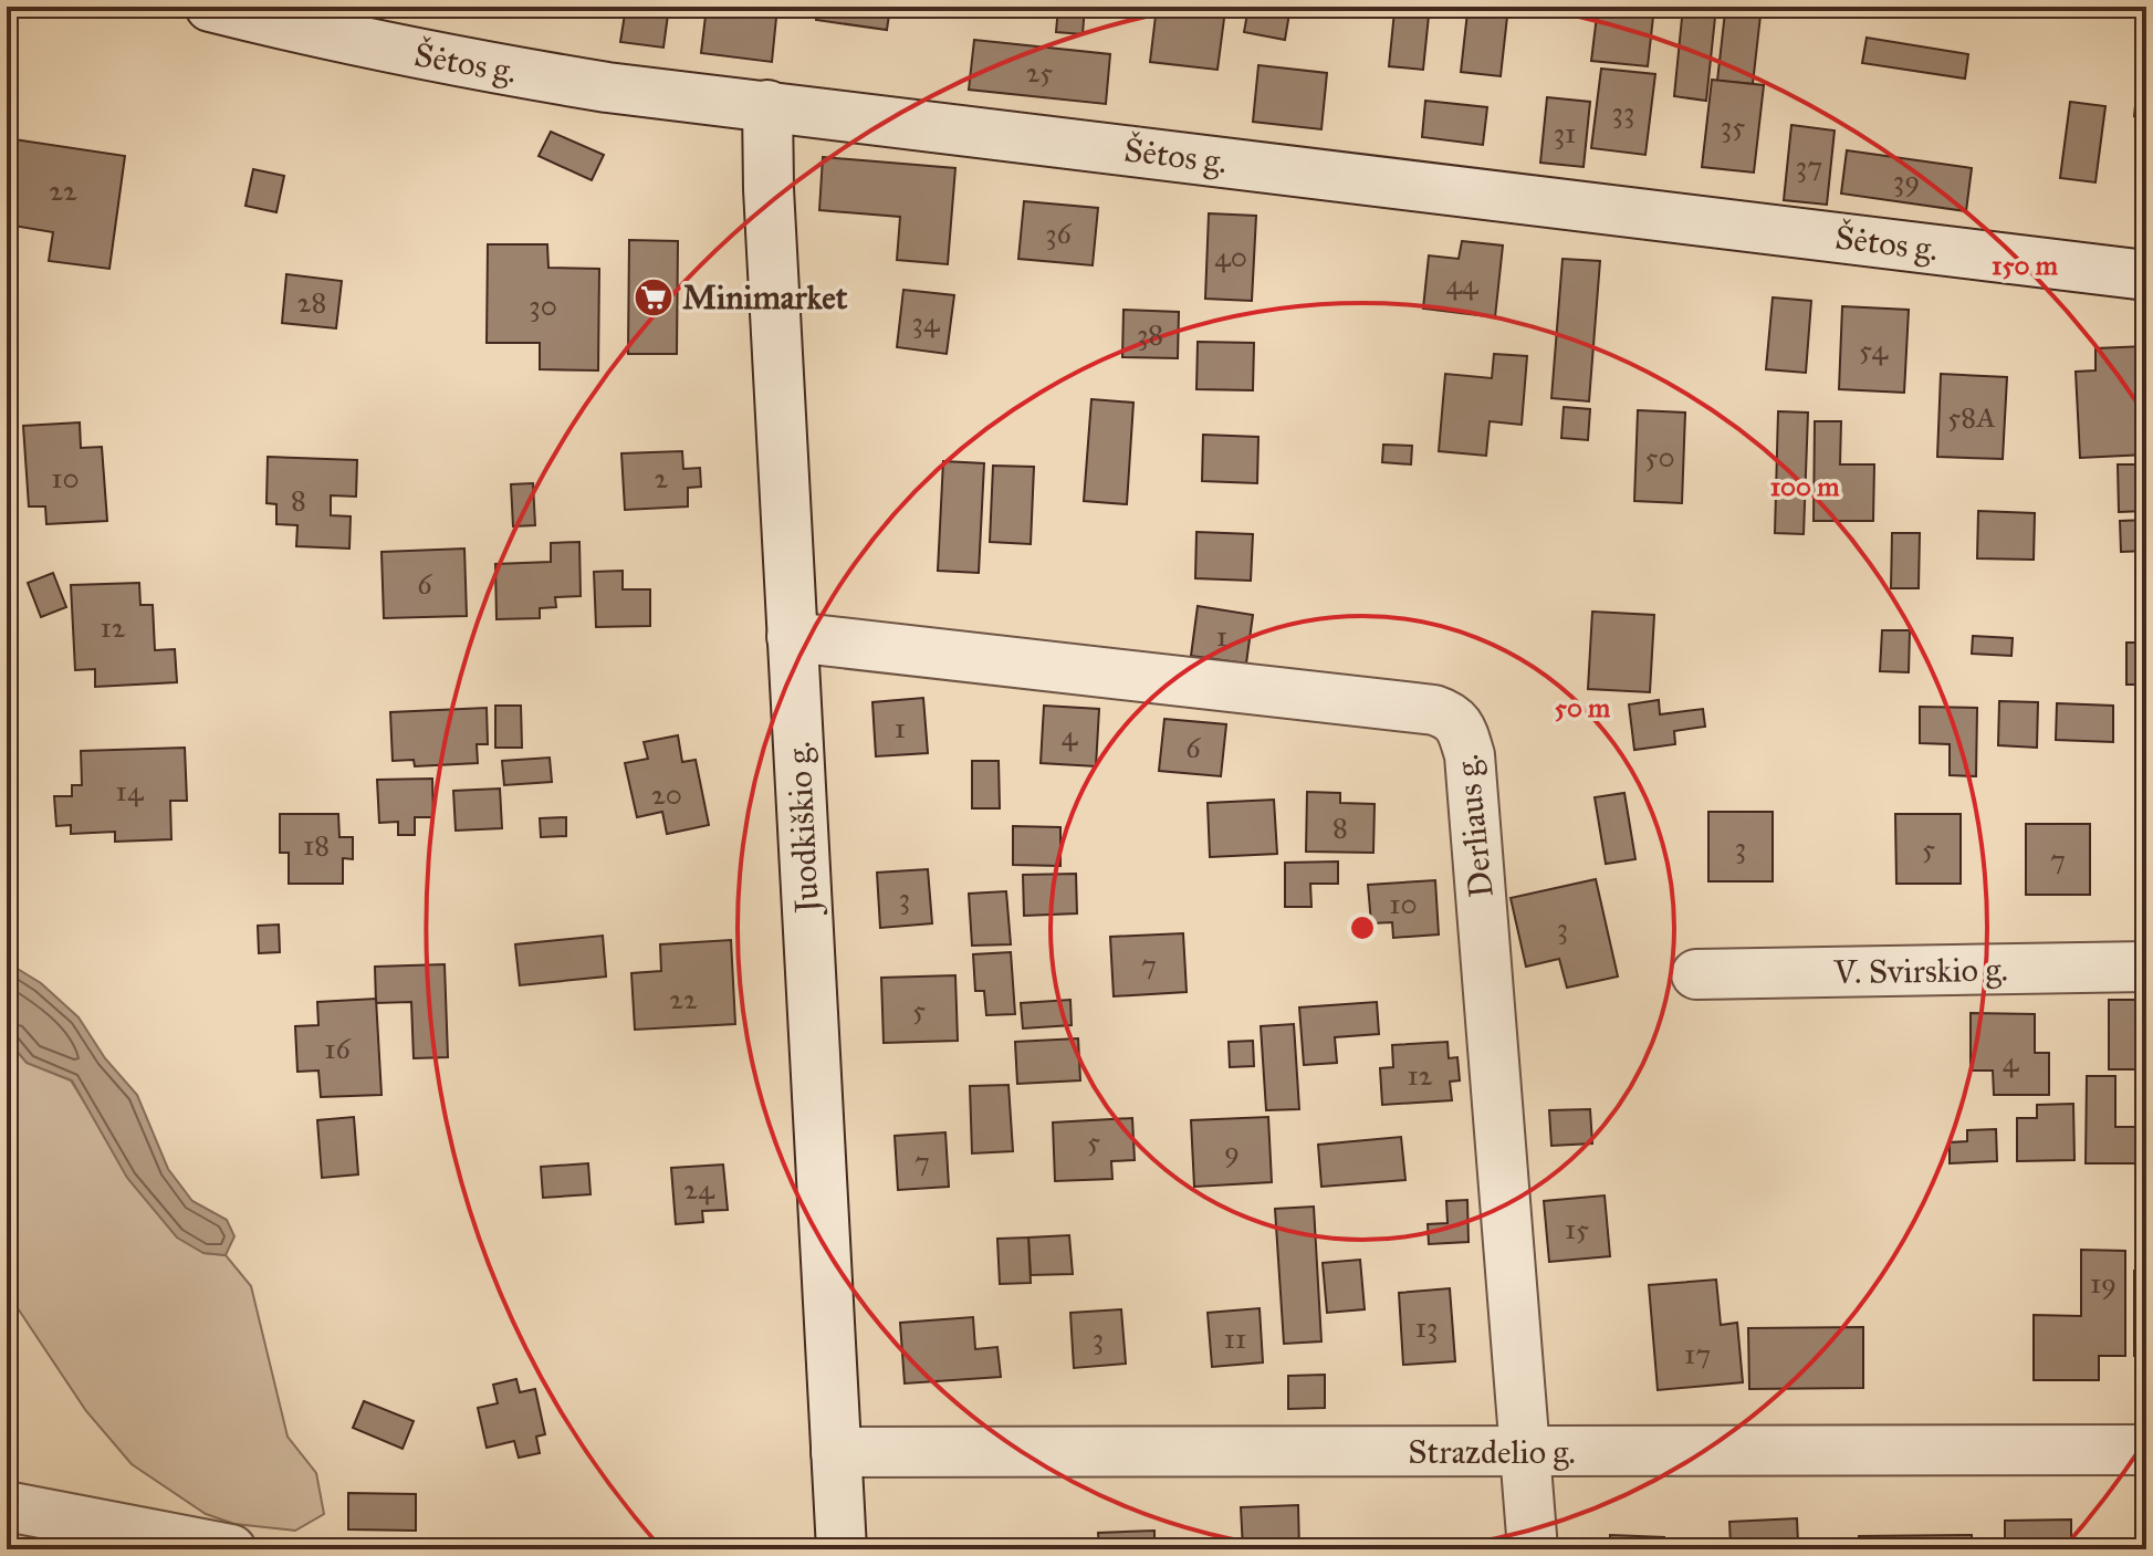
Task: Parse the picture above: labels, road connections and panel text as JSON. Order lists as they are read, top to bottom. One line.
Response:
{"streets":{"street":["Šėtos g.","Derliaus g.","Juodkiškio g.","V. Svirskio g.","Strazdelio g."]},"crossings":[["Šėtos g.","Juodkiškio g."],["Derliaus g.","Juodkiškio g."],["Derliaus g.","Strazdelio g."],["Juodkiškio g.","Strazdelio g."]],"places":{"supermarket":["Minimarket"]},"house_numbers":["25","33","35","31","37","39","22","36","40","44","28","30","34","38","54","58A","50","10","2","8","6","12","1","1","4","6","14","20","8","18","3","5","7","3","10","3","7","22","5","16","4","12","5","9","7","24","15","19","13","3","11","17"],"rings":["150 m","100 m","50 m"]}
